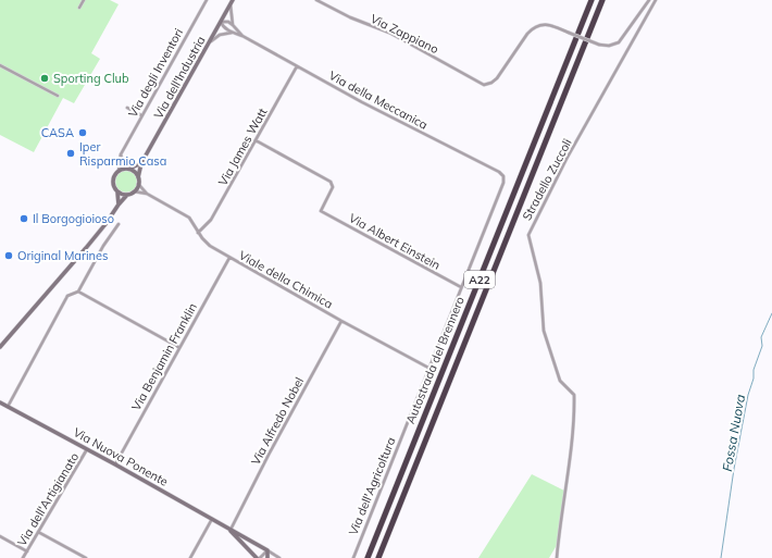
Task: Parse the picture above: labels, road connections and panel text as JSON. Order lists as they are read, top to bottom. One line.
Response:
{"streets":{"highway":["A22","Autostrada del Brennero"],"street":["Via Zappiano","Via degli Inventori","Via dell'Industria","Via della Meccanica","Via James Watt","Stradello Zuccoli","Via Albert Einstein","Viale della Chimica","Via Benjamin Franklin","Via Alfredo Nobel","Via Nuova Ponente","Via dell'Agricoltura","Via dell'Artigianato"]},"crossings":[["Via degli Inventori","Via dell'Industria"],["Via degli Inventori","Viale della Chimica"],["Via dell'Industria","Via della Meccanica"],["Via dell'Industria","Viale della Chimica"],["Via della Meccanica","Via James Watt"],["Via della Meccanica","Via dell'Agricoltura"],["Via James Watt","Via Albert Einstein"],["Via James Watt","Viale della Chimica"],["Via Albert Einstein","Via dell'Agricoltura"],["Viale della Chimica","Via Benjamin Franklin"],["Viale della Chimica","Via Alfredo Nobel"],["Viale della Chimica","Via dell'Agricoltura"],["Via Benjamin Franklin","Via Nuova Ponente"],["Via Alfredo Nobel","Via Nuova Ponente"],["Via Nuova Ponente","Via dell'Artigianato"]],"water":["Fossa Nuova"],"places":["Sporting Club","CASA","Iper Risparmio Casa","Il Borgogioioso","Original Marines"]}
